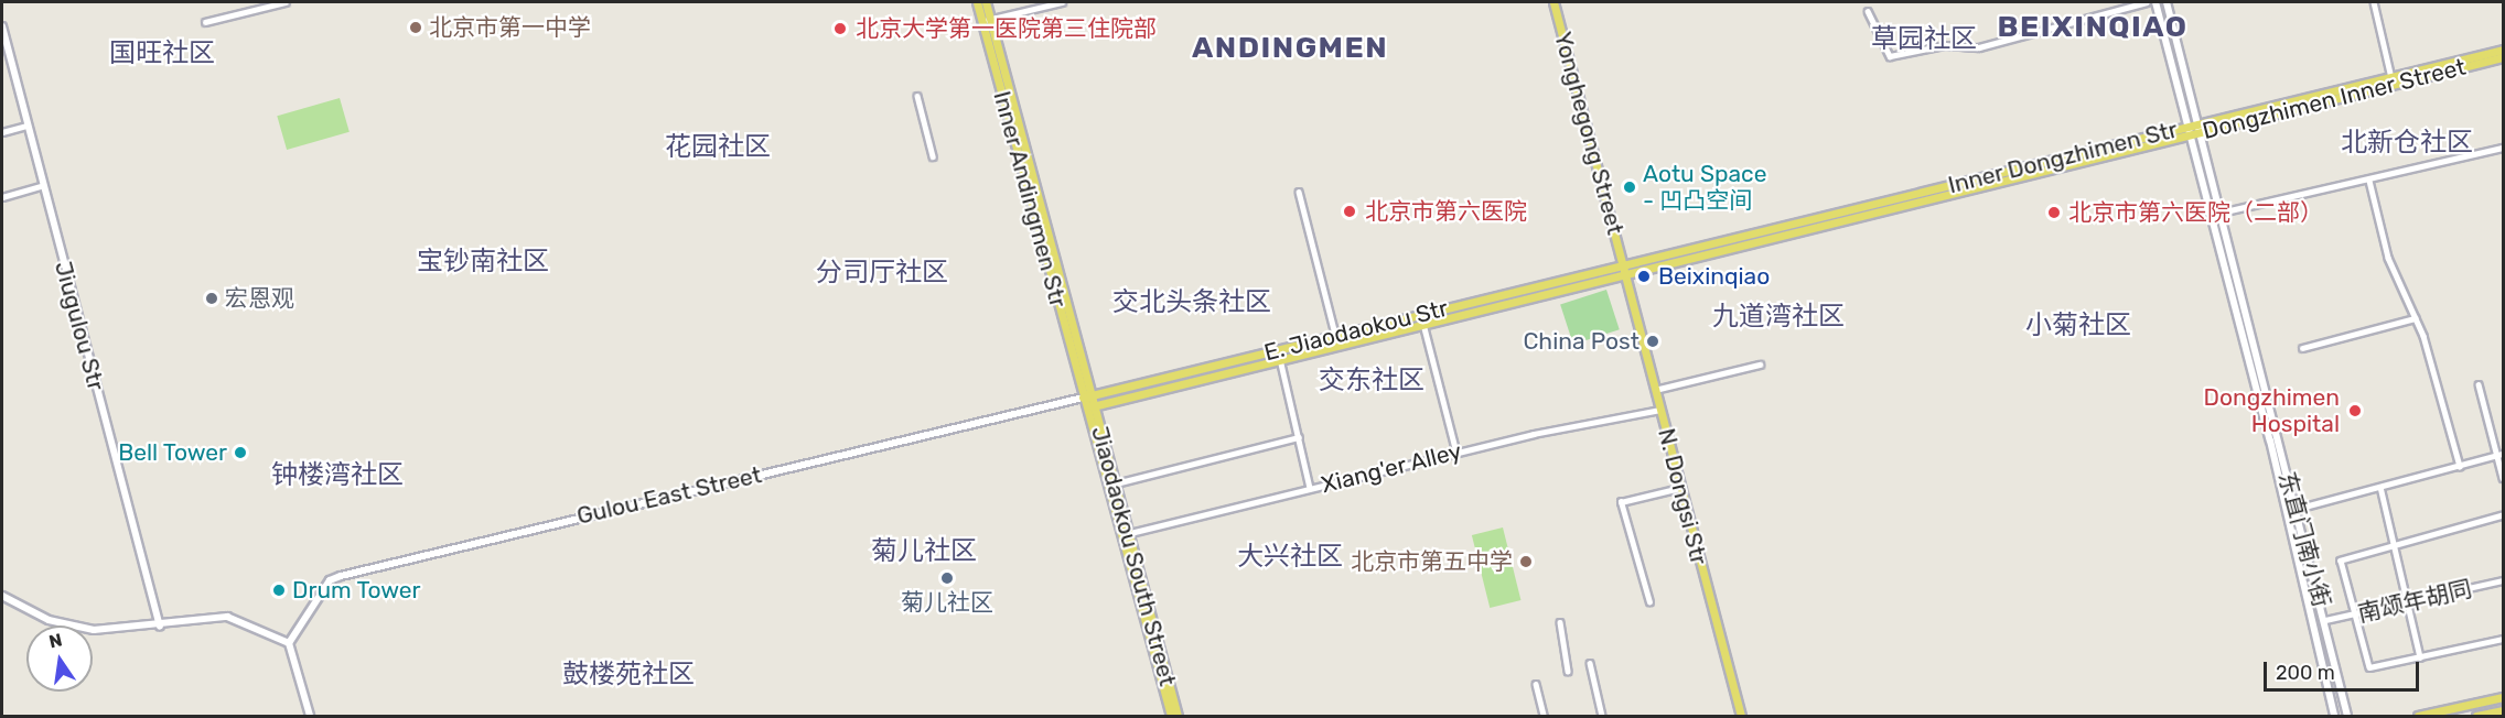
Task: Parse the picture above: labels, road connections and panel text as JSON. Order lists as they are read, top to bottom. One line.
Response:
{"streets":{"main road":["Dongzhimen Inner Street","Yonghegong Street","Inner Dongzhimen Str","Inner Andingmen Str","Jiugulou Str","E. Jiaodaokou Str","Gulou East Street","N. Dongsi Str","东直门南小街","Jiaodaokou South Street"],"street":["Xiang'er Alley","南颂年胡同"]},"crossings":[["Dongzhimen Inner Street","Yonghegong Street"],["Dongzhimen Inner Street","Inner Dongzhimen Str"],["Dongzhimen Inner Street","N. Dongsi Str"],["Dongzhimen Inner Street","东直门南小街"],["Dongzhimen Inner Street","Jiaodaokou South Street"],["Yonghegong Street","Inner Dongzhimen Str"],["Yonghegong Street","E. Jiaodaokou Str"],["Yonghegong Street","N. Dongsi Str"],["Inner Dongzhimen Str","E. Jiaodaokou Str"],["Inner Dongzhimen Str","东直门南小街"],["Inner Andingmen Str","E. Jiaodaokou Str"],["Inner Andingmen Str","Gulou East Street"],["Inner Andingmen Str","Jiaodaokou South Street"],["E. Jiaodaokou Str","Gulou East Street"],["E. Jiaodaokou Str","Jiaodaokou South Street"],["Xiang'er Alley","N. Dongsi Str"],["Xiang'er Alley","Jiaodaokou South Street"],["Gulou East Street","Jiaodaokou South Street"],["东直门南小街","南颂年胡同"]],"districts":["BEIXINQIAO","草园社区","ANDINGMEN","国旺社区","北新仓社区","花园社区","宝钞南社区","分司厅社区","交北头条社区","九道湾社区","小菊社区","交东社区","钟楼湾社区","菊儿社区","大兴社区","鼓楼苑社区"],"places":["北京市第一中学","北京大学第一医院第三住院部","Aotu Space - 凹凸空间","北京市第六医院","北京市第六医院（二部）","Beixinqiao","宏恩观","China Post","Dongzhimen Hospital","Bell Tower","北京市第五中学","菊儿社区","Drum Tower"],"scale_bar":"200 m","north":"top"}
